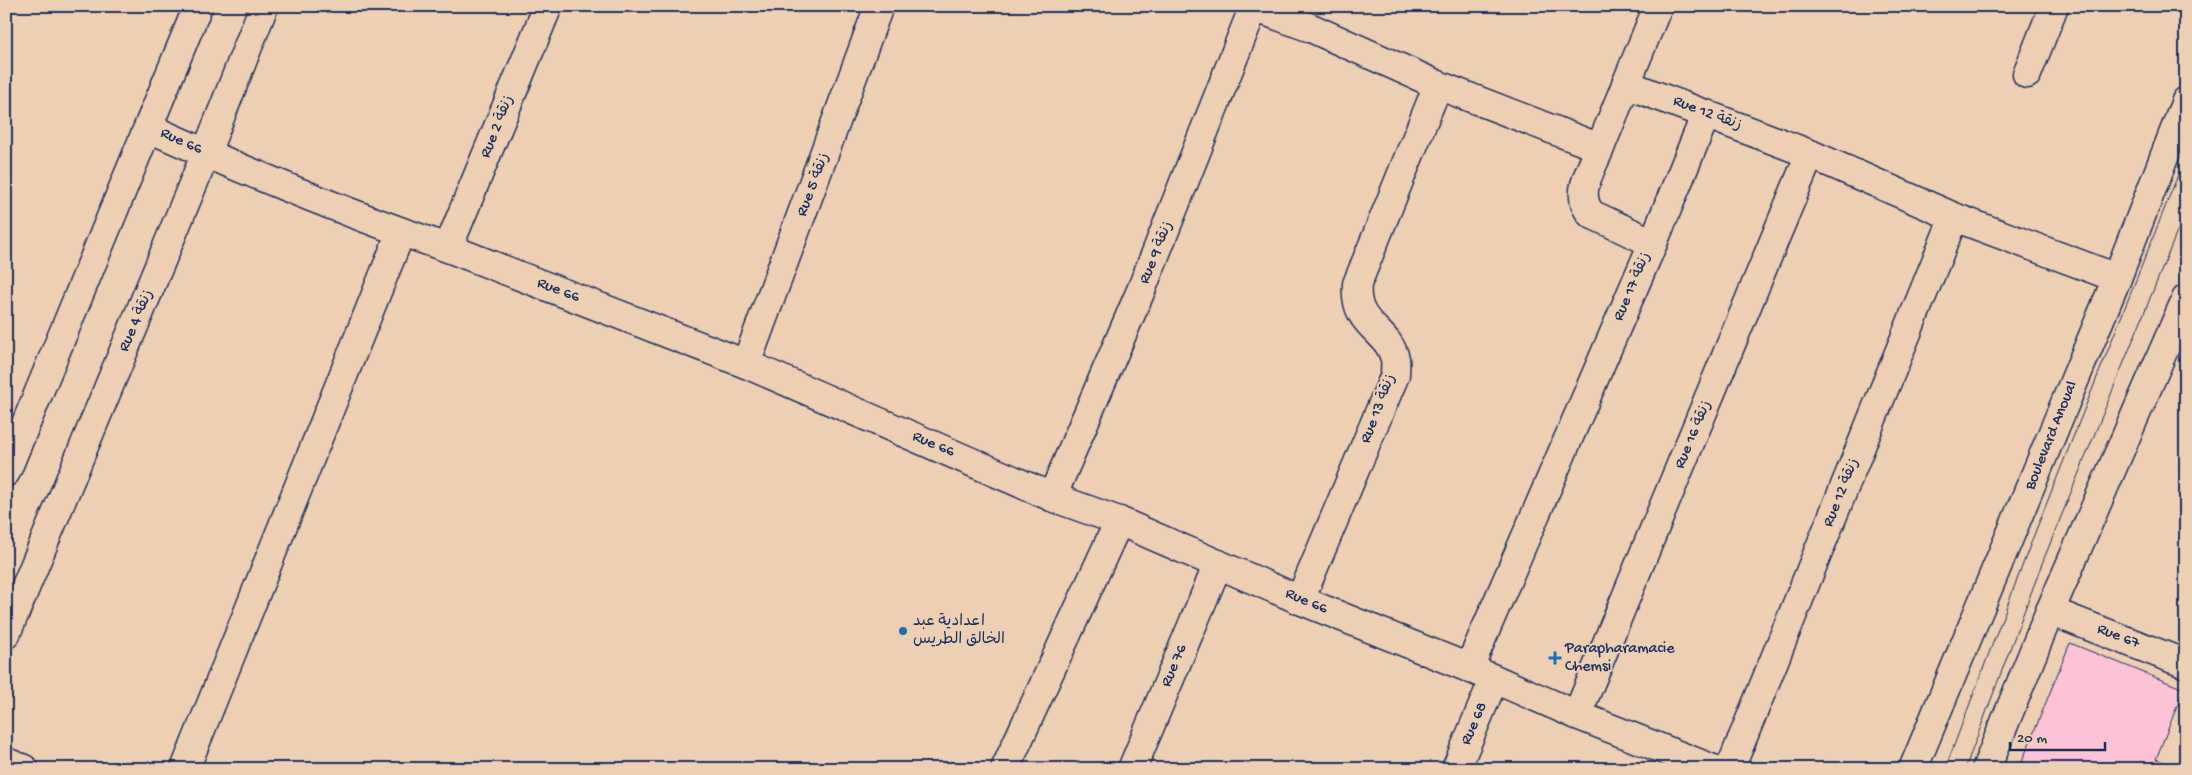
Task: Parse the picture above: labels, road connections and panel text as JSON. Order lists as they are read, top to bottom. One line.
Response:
{"streets":{"street":["Rue 12 زنقة","Rue 2 زنقة","Rue 66","Rue 5 زنقة","Rue 9 زنقة","Rue 17 زنقة","Rue 4 زنقة","Rue 13 زنقة","Rue 16 زنقة","Boulevard Anoual","Rue 67","Rue 76","Rue 68"]},"crossings":[["Rue 12 زنقة","Rue 16 زنقة"],["Rue 12 زنقة","Boulevard Anoual"],["Rue 2 زنقة","Rue 66"],["Rue 66","Rue 5 زنقة"],["Rue 66","Rue 9 زنقة"],["Rue 66","Rue 17 زنقة"],["Rue 66","Rue 4 زنقة"],["Rue 66","Rue 13 زنقة"],["Rue 66","Rue 16 زنقة"],["Rue 66","Rue 76"],["Rue 66","Rue 68"]],"places":{"other":["اعدادية عبد الخالق الطريس"],"health":["Parapharamacie Chemsi"]},"scale_bar":"20 m"}
